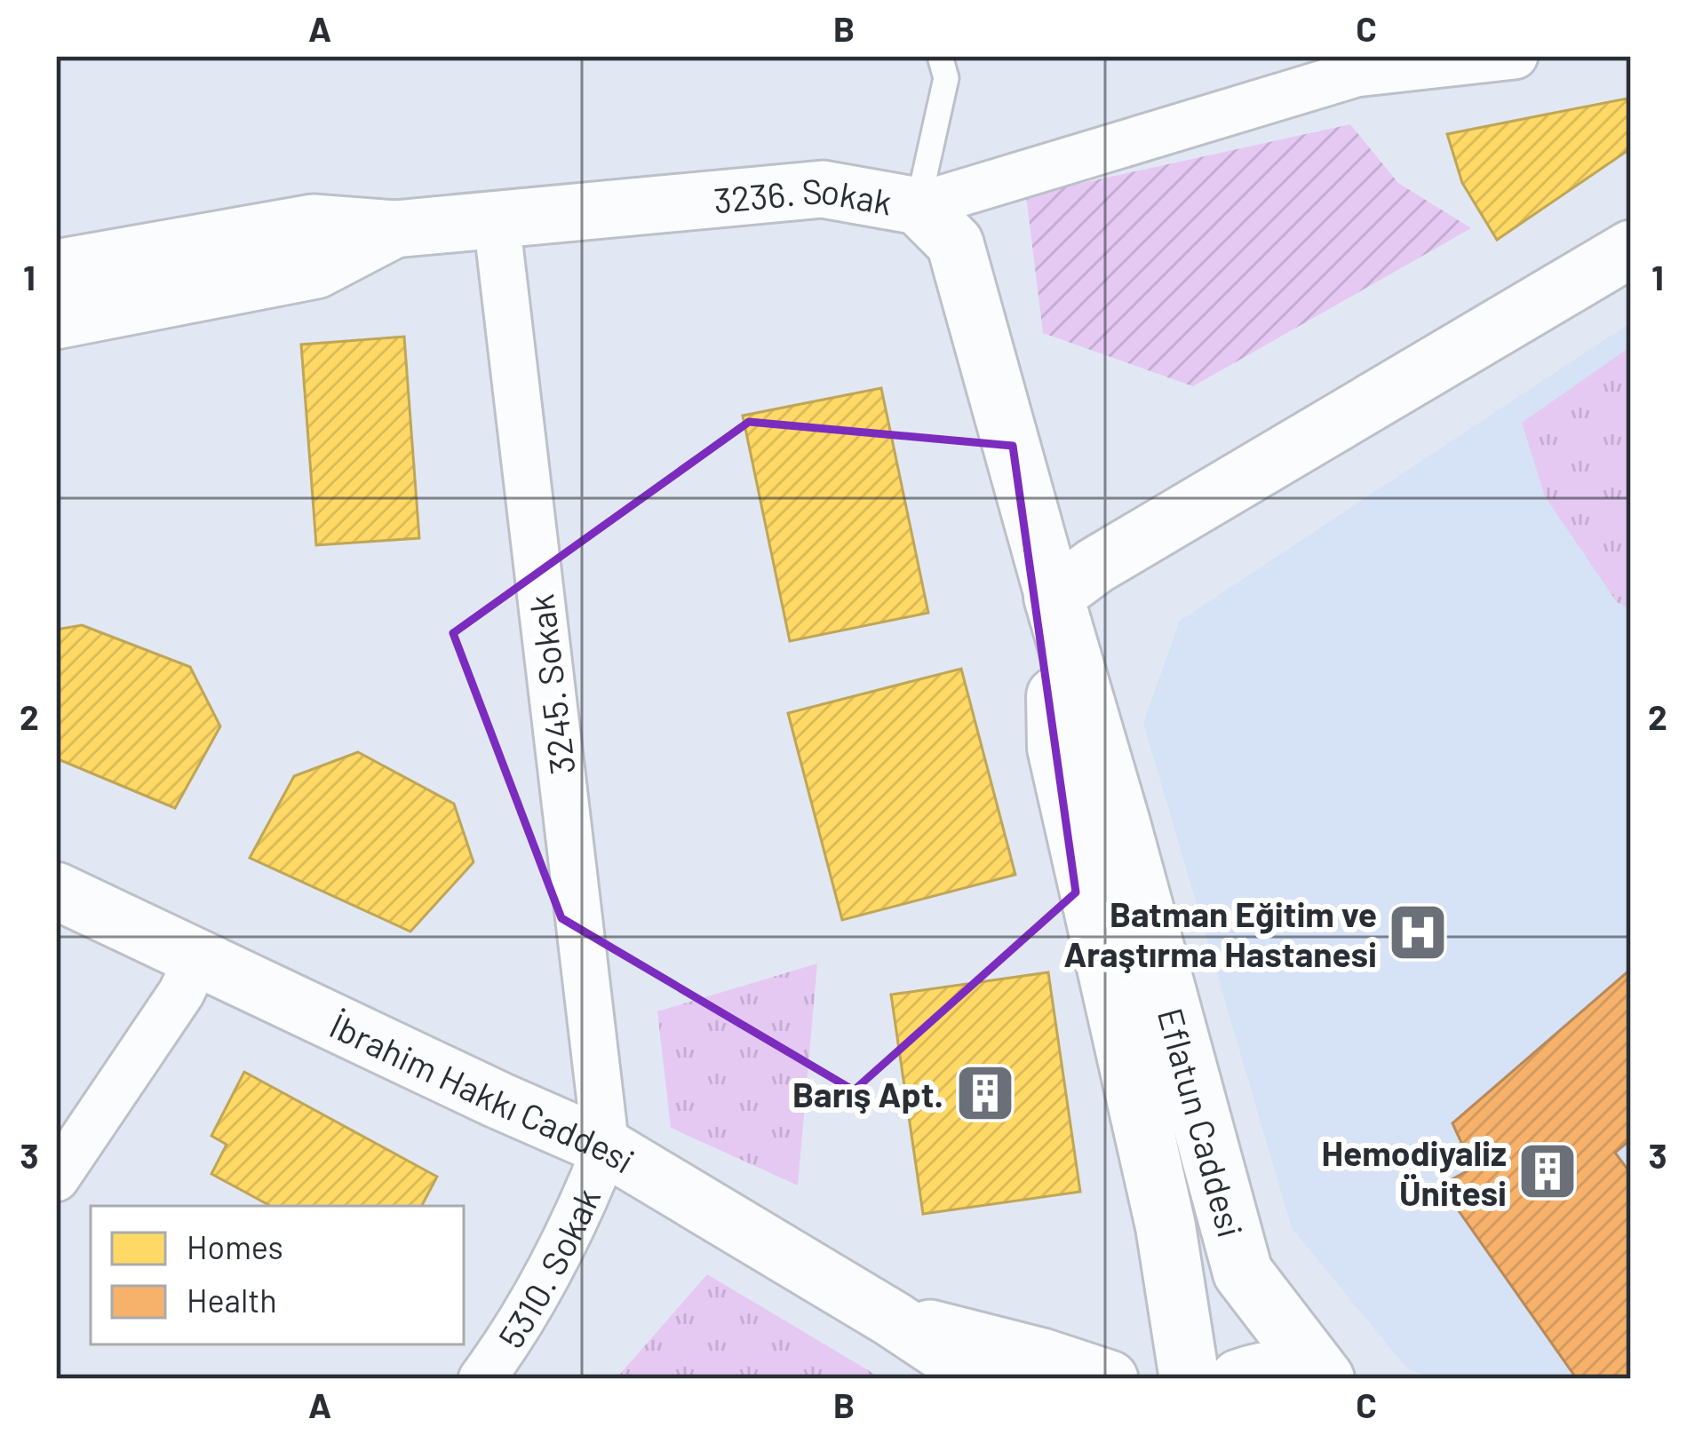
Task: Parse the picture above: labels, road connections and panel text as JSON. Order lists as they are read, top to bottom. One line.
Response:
{"streets":{"main road":["Eflatun Caddesi"],"street":["3236. Sokak","3245. Sokak","İbrahim Hakkı Caddesi","5310. Sokak"]},"crossings":[["3236. Sokak","3245. Sokak"],["3236. Sokak","Eflatun Caddesi"],["3245. Sokak","İbrahim Hakkı Caddesi"],["3245. Sokak","5310. Sokak"],["İbrahim Hakkı Caddesi","5310. Sokak"]],"places":{"hospital":["Batman Eğitim ve Araştırma Hastanesi"],"building":["Barış Apt.","Hemodiyaliz Ünitesi"]},"legend":["Homes","Health"],"grid":{"columns":["A","B","C"],"rows":["1","2","3"]}}
